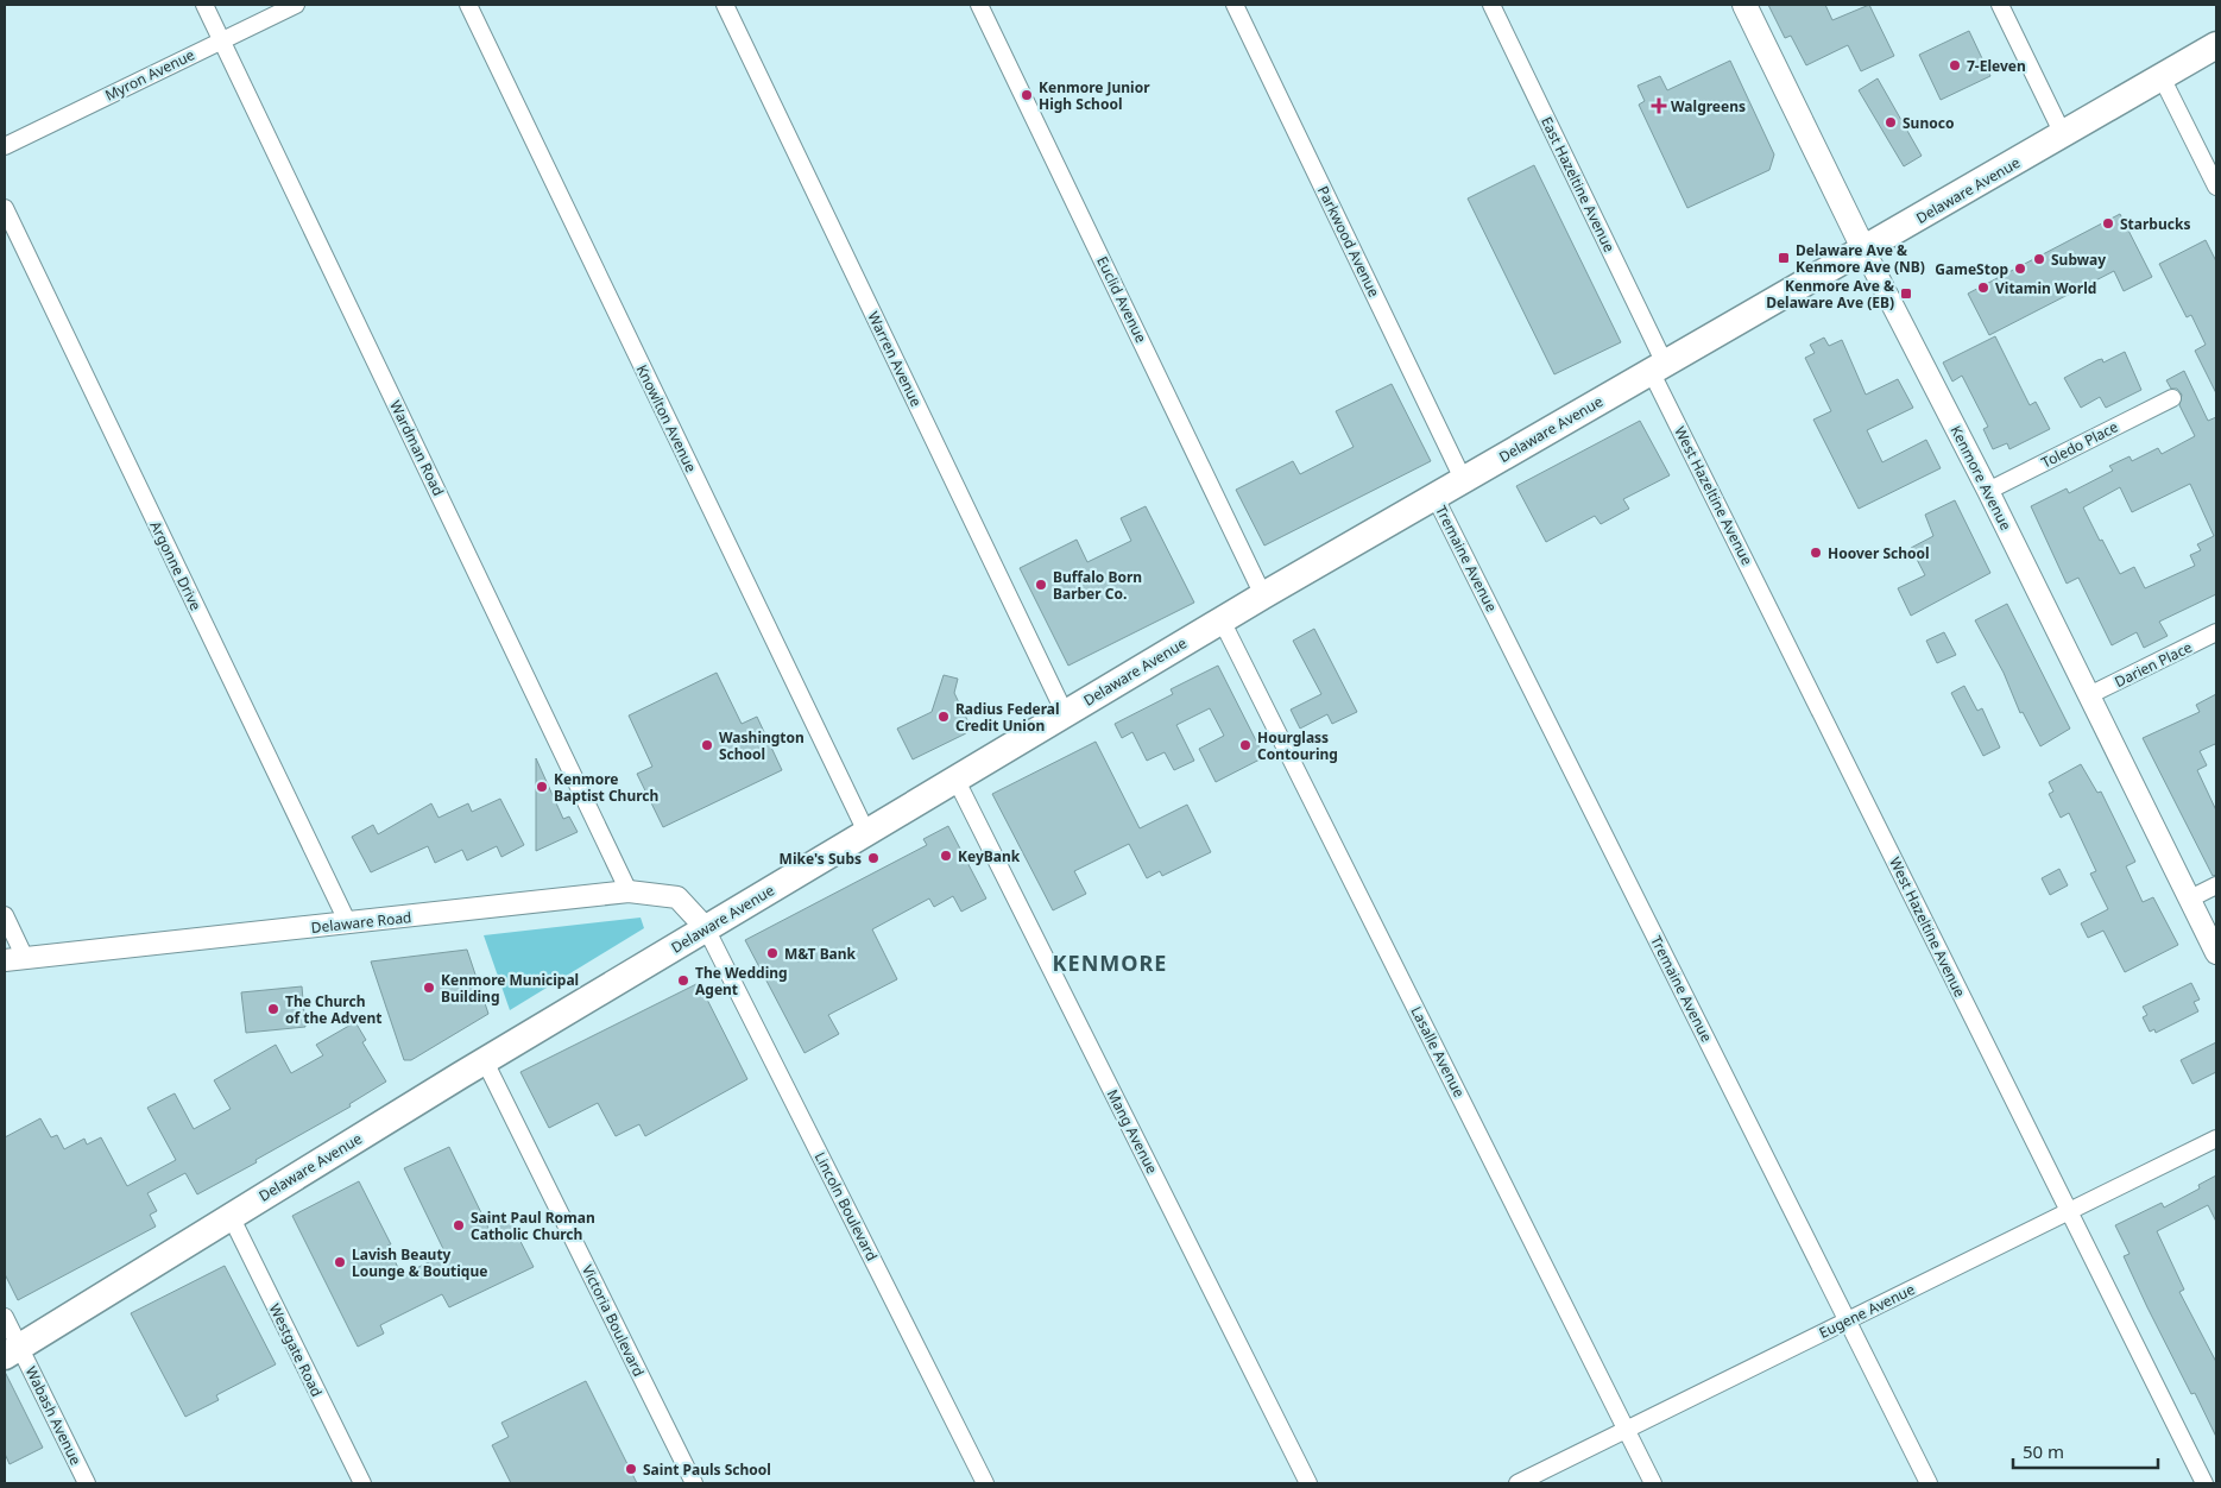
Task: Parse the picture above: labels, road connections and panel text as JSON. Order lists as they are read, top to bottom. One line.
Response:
{"streets":{"main road":["Delaware Avenue","Kenmore Avenue"],"street":["Myron Avenue","East Hazeltine Avenue","Parkwood Avenue","Euclid Avenue","Warren Avenue","Knowlton Avenue","Toledo Place","Wardman Road","West Hazeltine Avenue","Tremaine Avenue","Argonne Drive","Darien Place","Delaware Road","Lasalle Avenue","Mang Avenue","Lincoln Boulevard","Eugene Avenue","Victoria Boulevard","Westgate Road","Wabash Avenue"]},"crossings":[["Myron Avenue","Wardman Road"],["East Hazeltine Avenue","Delaware Avenue"],["East Hazeltine Avenue","West Hazeltine Avenue"],["Delaware Avenue","Parkwood Avenue"],["Delaware Avenue","Euclid Avenue"],["Delaware Avenue","Warren Avenue"],["Delaware Avenue","Knowlton Avenue"],["Delaware Avenue","Kenmore Avenue"],["Delaware Avenue","West Hazeltine Avenue"],["Delaware Avenue","Tremaine Avenue"],["Delaware Avenue","Delaware Road"],["Delaware Avenue","Lasalle Avenue"],["Delaware Avenue","Mang Avenue"],["Delaware Avenue","Lincoln Boulevard"],["Delaware Avenue","Victoria Boulevard"],["Delaware Avenue","Westgate Road"],["Delaware Avenue","Wabash Avenue"],["Toledo Place","Kenmore Avenue"],["Wardman Road","Delaware Road"],["Kenmore Avenue","Darien Place"],["West Hazeltine Avenue","Eugene Avenue"],["Tremaine Avenue","Eugene Avenue"],["Argonne Drive","Delaware Road"],["Delaware Road","Lincoln Boulevard"],["Lasalle Avenue","Eugene Avenue"]],"districts":["KENMORE"],"places":{"other":["7-Eleven","Kenmore Junior High School","Sunoco","Starbucks","Subway","GameStop","Vitamin World","Hoover School","Buffalo Born Barber Co.","Radius Federal Credit Union","Washington School","Hourglass Contouring","Kenmore Baptist Church","KeyBank","Mike's Subs","M&T Bank","The Wedding Agent","Kenmore Municipal Building","The Church of the Advent","Saint Paul Roman Catholic Church","Lavish Beauty Lounge & Boutique","Saint Pauls School"],"health":["Walgreens"],"transit":["Delaware Ave & Kenmore Ave (NB)","Kenmore Ave & Delaware Ave (EB)"]},"scale_bar":"50 m"}
